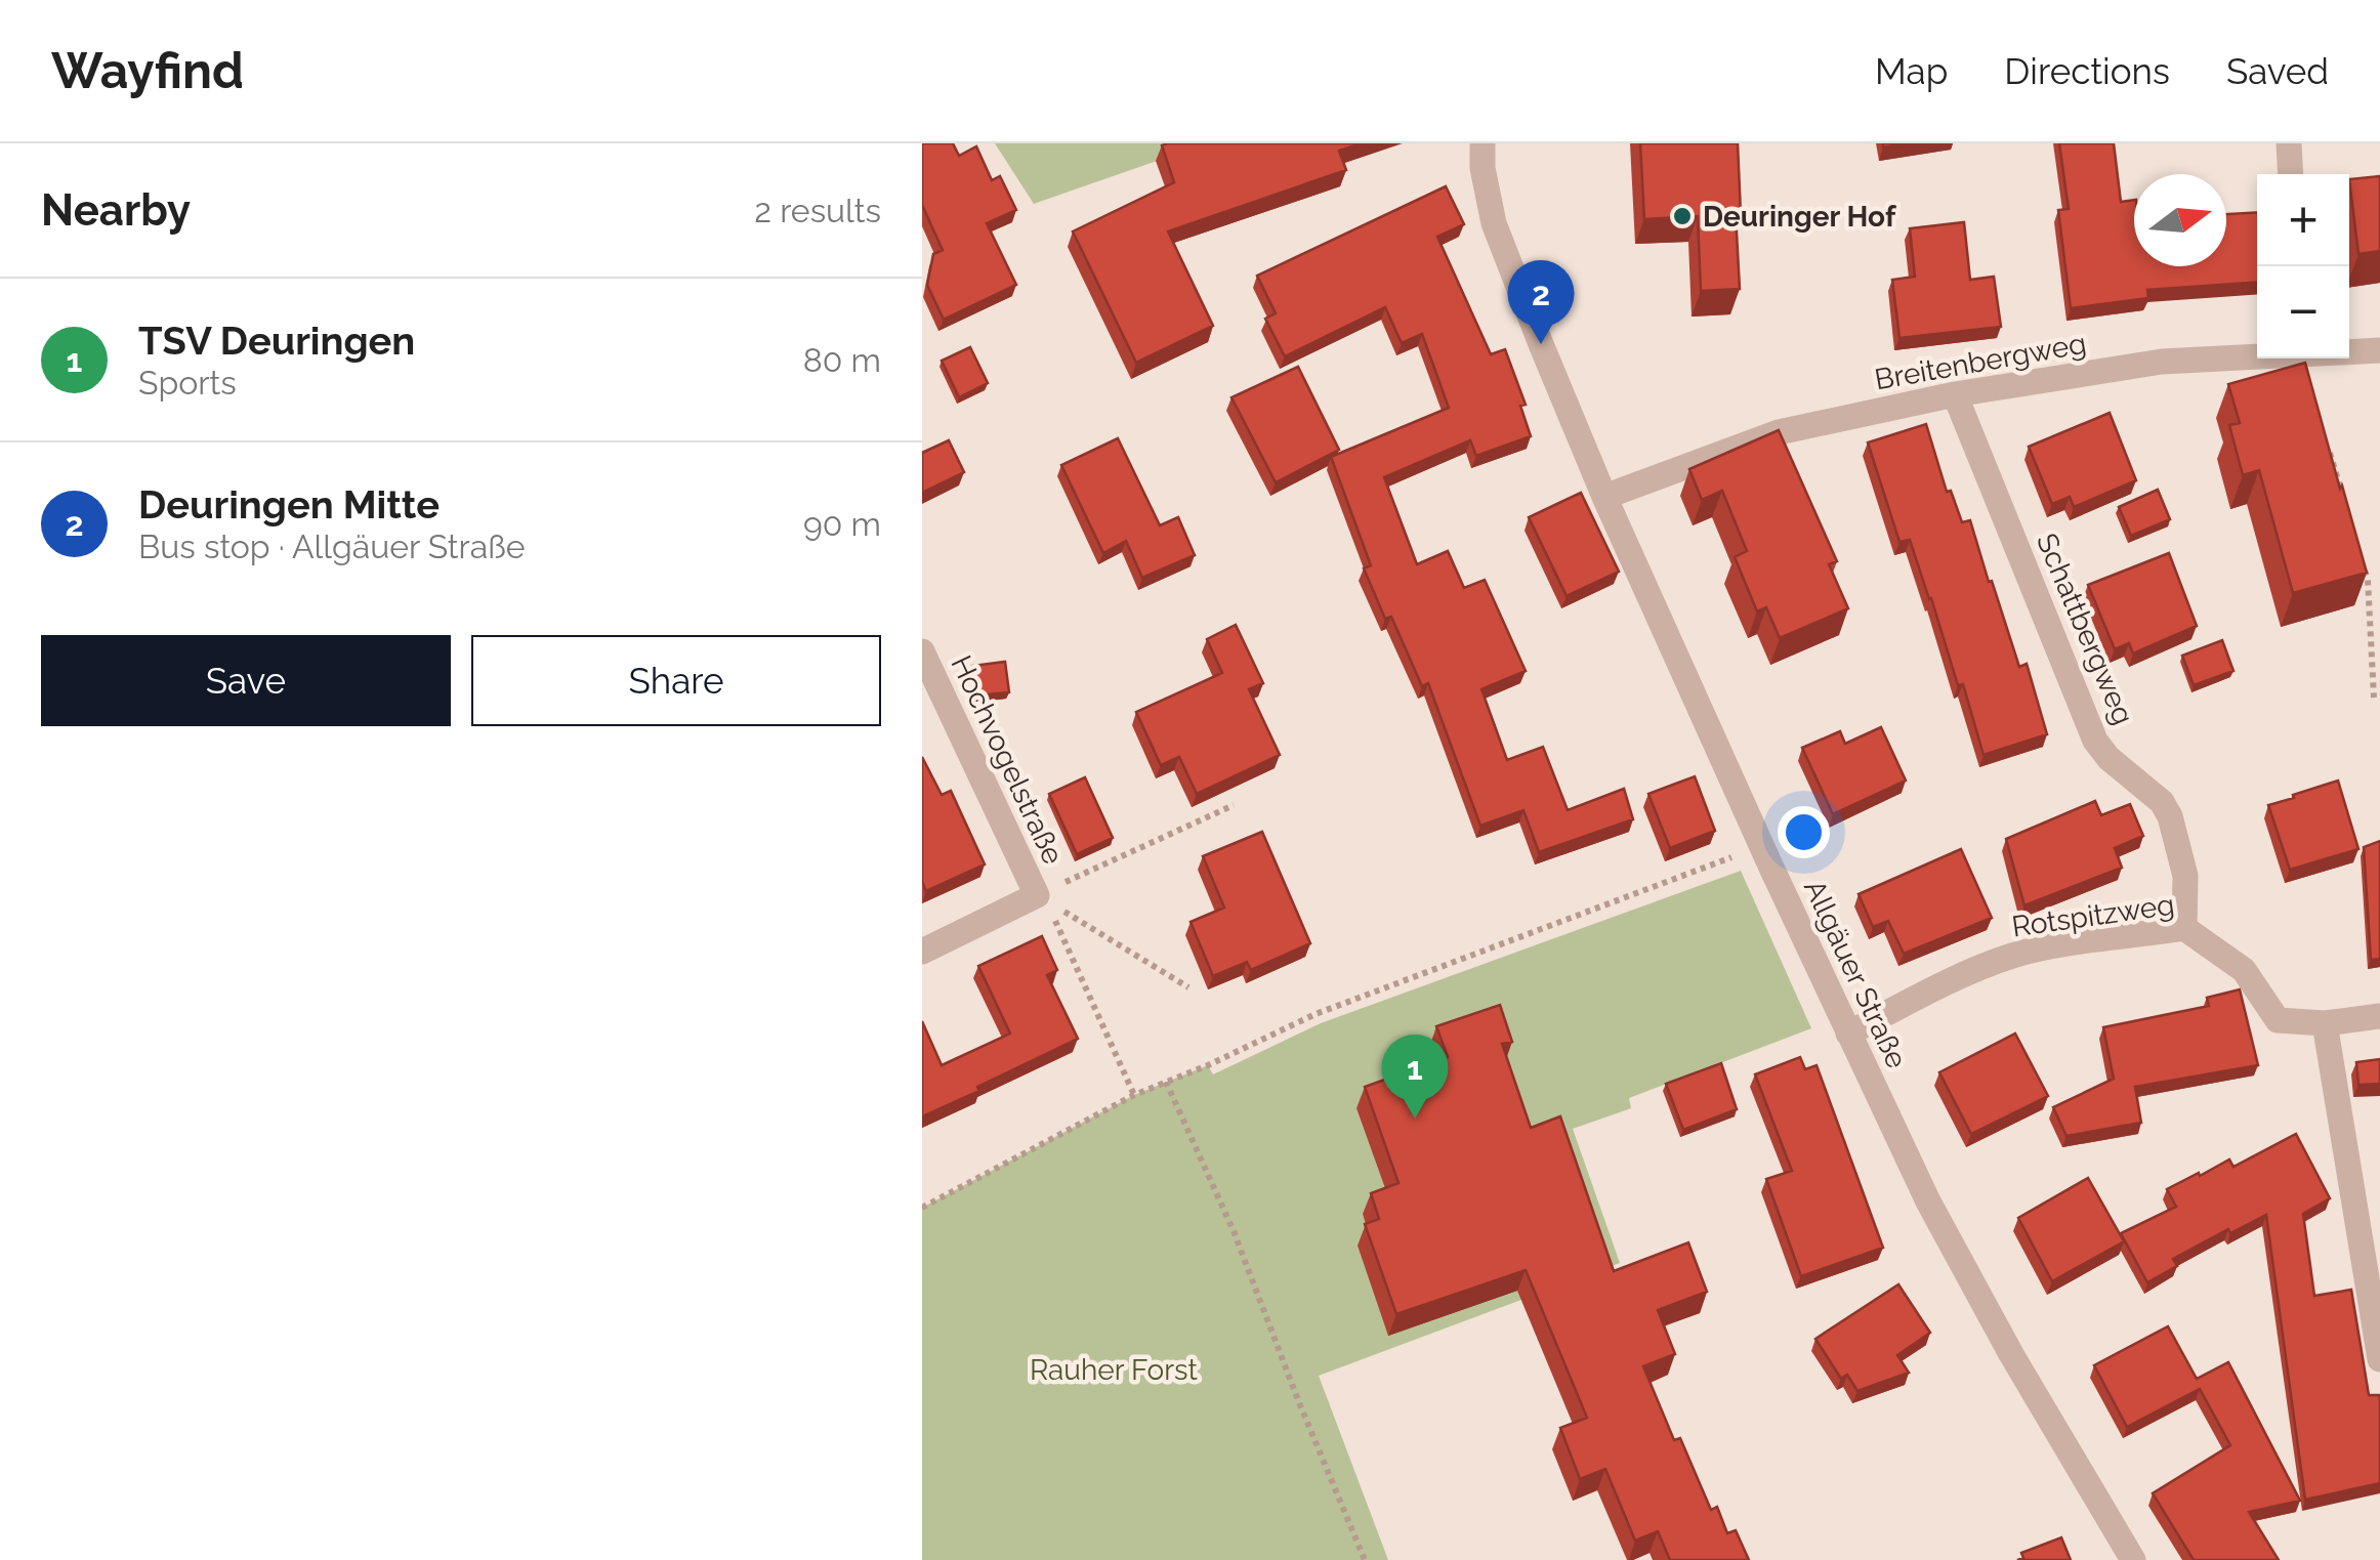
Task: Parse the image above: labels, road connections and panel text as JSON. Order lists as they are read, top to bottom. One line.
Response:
{"streets":{"street":["Breitenbergweg","Schattbergweg","Hochvogelstraße","Rotspitzweg","Allgäuer Straße"]},"crossings":[["Breitenbergweg","Schattbergweg"],["Breitenbergweg","Allgäuer Straße"],["Schattbergweg","Rotspitzweg"],["Rotspitzweg","Allgäuer Straße"]],"parks":["Rauher Forst"],"places":["Deuringer Hof"],"north":"right","page":{"header":"Wayfind","nav":["Map","Directions","Saved"],"heading":["Nearby","2 results"],"map_buttons":["+","−"],"pins":["2","1"],"list":[{"mark":"1","name":"TSV Deuringen","note":"Sports","value":"80 m"},{"mark":"2","name":"Deuringen Mitte","note":"Bus stop · Allgäuer Straße","value":"90 m"}],"buttons":["Save","Share"]}}
